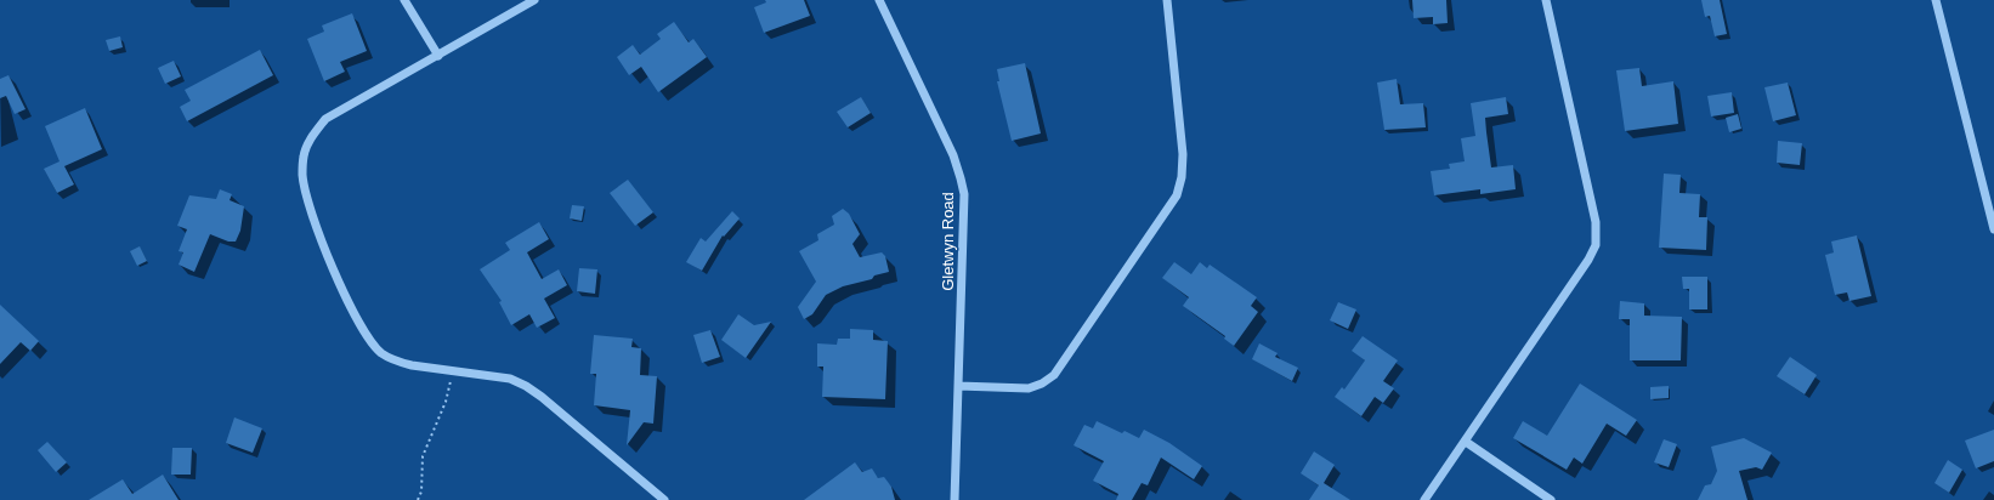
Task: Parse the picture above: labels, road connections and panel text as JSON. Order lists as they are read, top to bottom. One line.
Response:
{"streets":{"street":["Gletwyn Road"]}}
